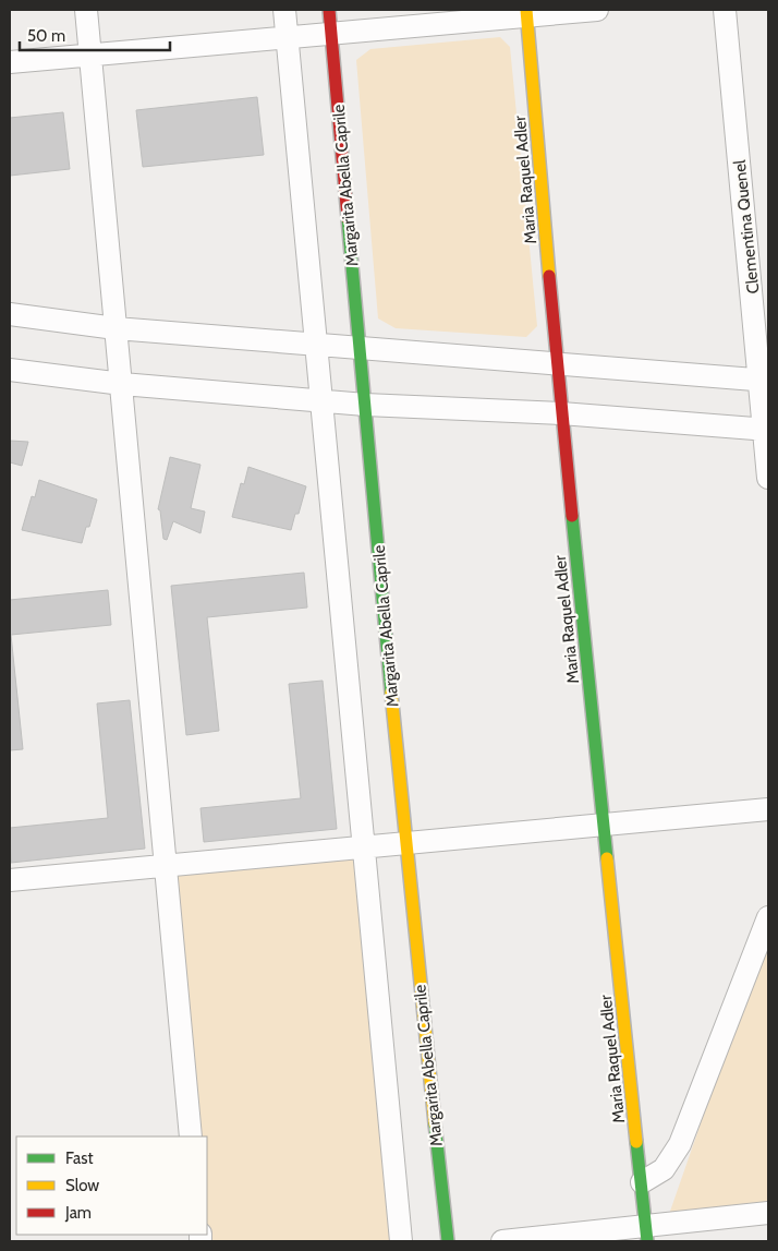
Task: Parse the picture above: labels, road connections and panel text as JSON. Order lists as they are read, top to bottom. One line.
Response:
{"streets":{"street":["Maria Raquel Adler","Margarita Abella Caprile","Clementina Quenel"]},"legend":["Fast","Slow","Jam"],"scale_bar":"50 m"}
